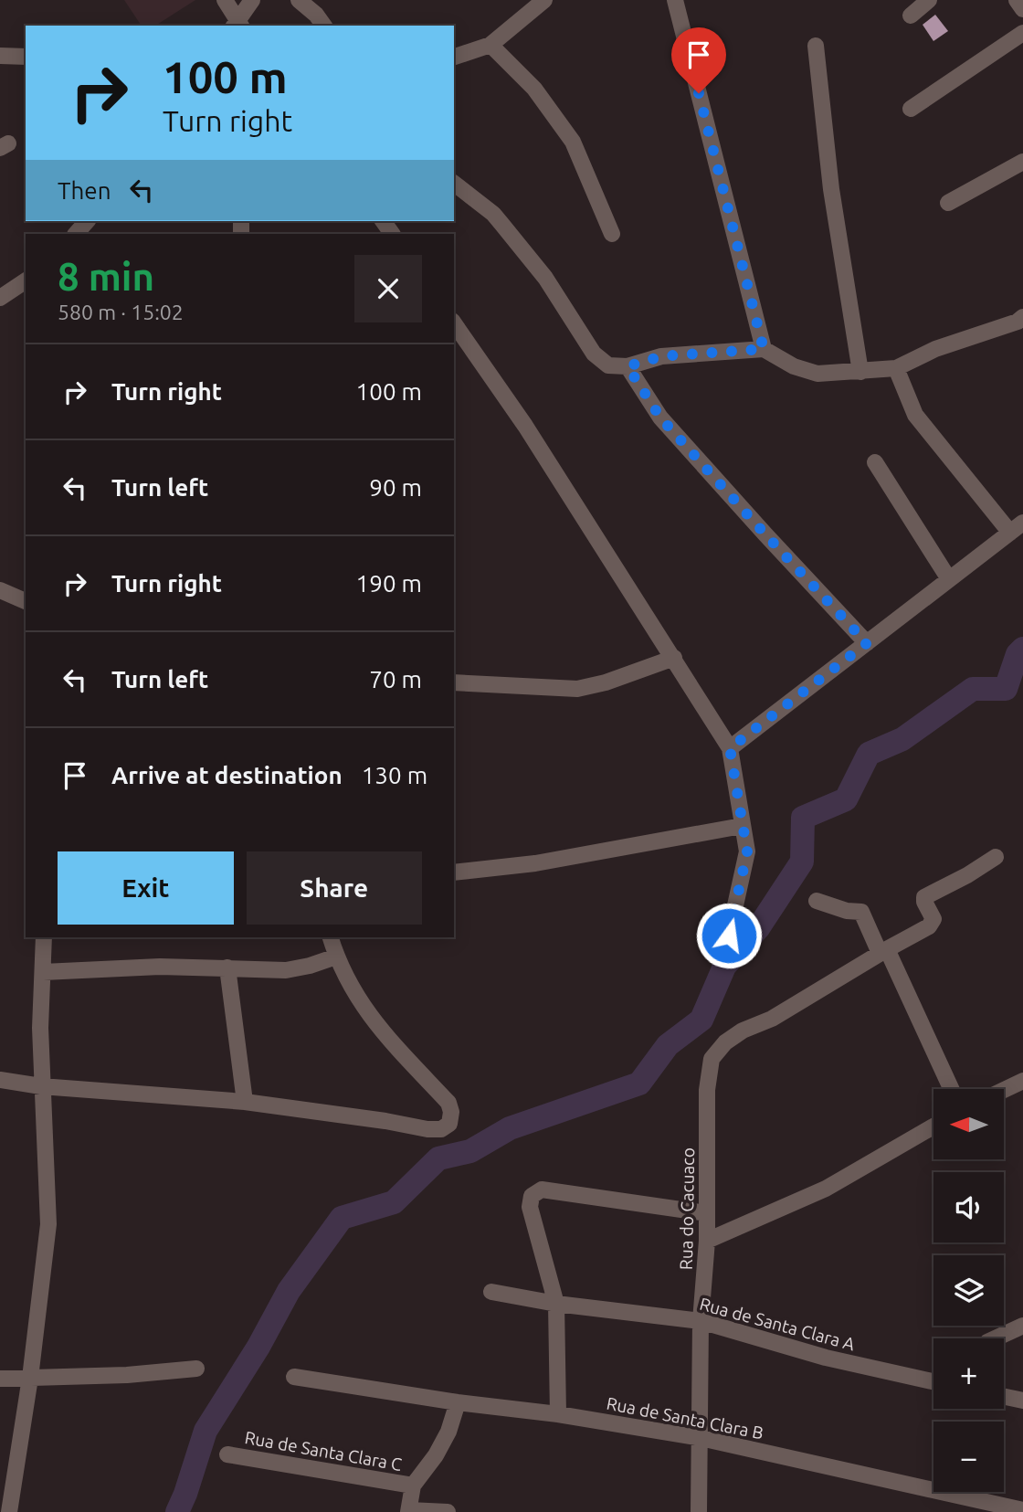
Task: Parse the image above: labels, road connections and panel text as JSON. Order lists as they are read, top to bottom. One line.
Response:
{"streets":{"street":["Rua do Cacuaco","Rua de Santa Clara A","Rua de Santa Clara B","Rua de Santa Clara C"]},"crossings":[["Rua do Cacuaco","Rua de Santa Clara A"],["Rua do Cacuaco","Rua de Santa Clara B"]],"north":"left","page":{"turn":["100 m","Turn right"],"then":"Then","heading":["8 min","580 m · 15:02"],"list":[{"name":"Turn right","value":"100 m"},{"name":"Turn left","value":"90 m"},{"name":"Turn right","value":"190 m"},{"name":"Turn left","value":"70 m"},{"name":"Arrive at destination","value":"130 m"}],"buttons":["Exit","Share"],"map_buttons":["+","−"]}}
